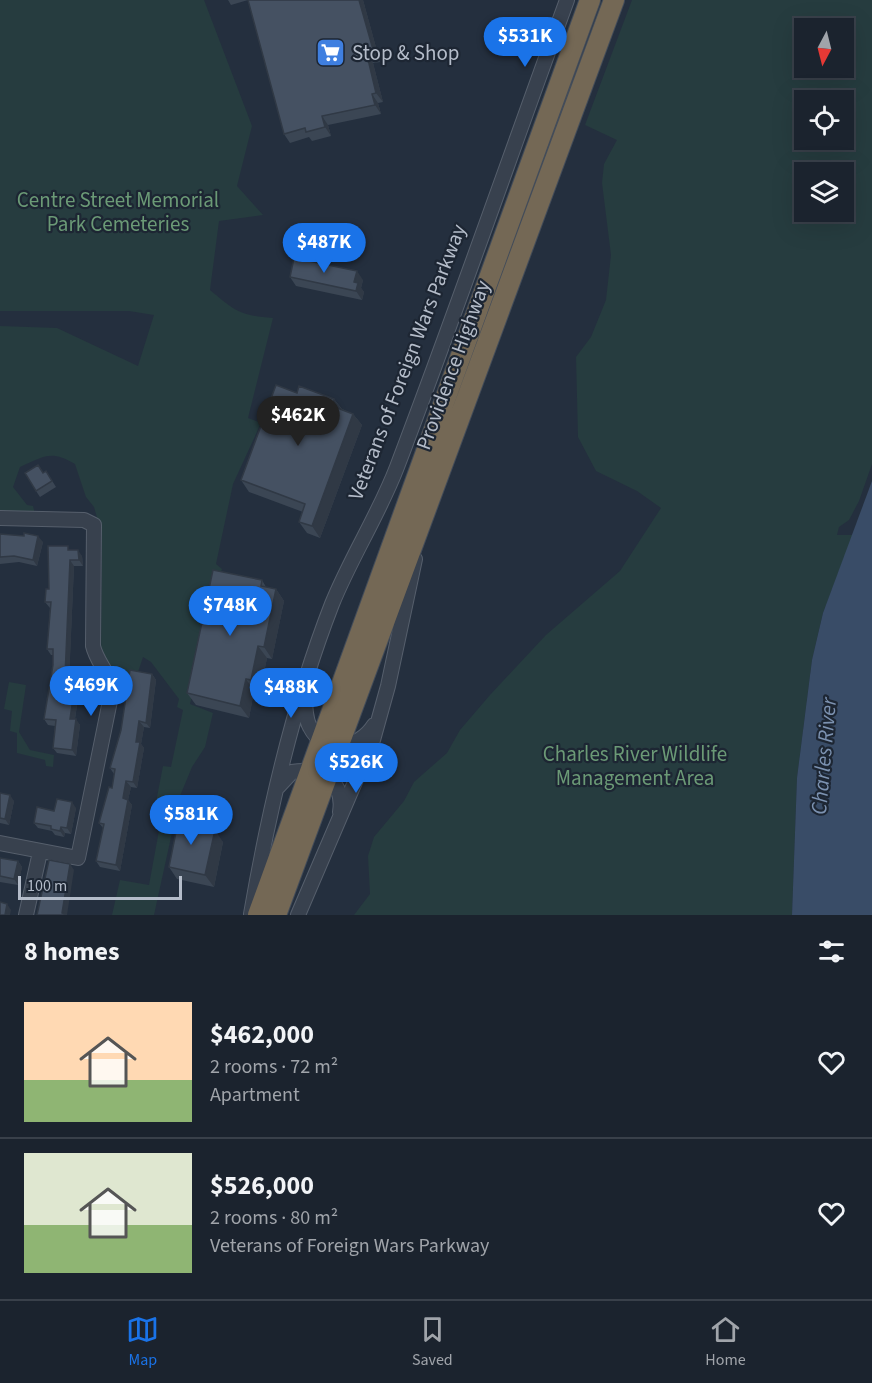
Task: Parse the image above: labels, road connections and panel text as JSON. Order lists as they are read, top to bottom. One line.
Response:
{"streets":{"highway":["Providence Highway"],"street":["Veterans of Foreign Wars Parkway"]},"water":["Charles River"],"parks":["Centre Street Memorial Park Cemeteries","Charles River Wildlife Management Area"],"places":{"supermarket":["Stop & Shop"]},"scale_bar":"100 m","north":"bottom","page":{"price":["$531K","$487K","$462K","$748K","$469K","$488K","$526K","$581K"],"scale":"100 m","heading":"8 homes","list":[{"name":"$462,000","note":"2 rooms · 72 m² · Apartment"},{"name":"$526,000","note":"2 rooms · 80 m² · Veterans of Foreign Wars Parkway"}],"tabs":["Map","Saved","Home"]}}
